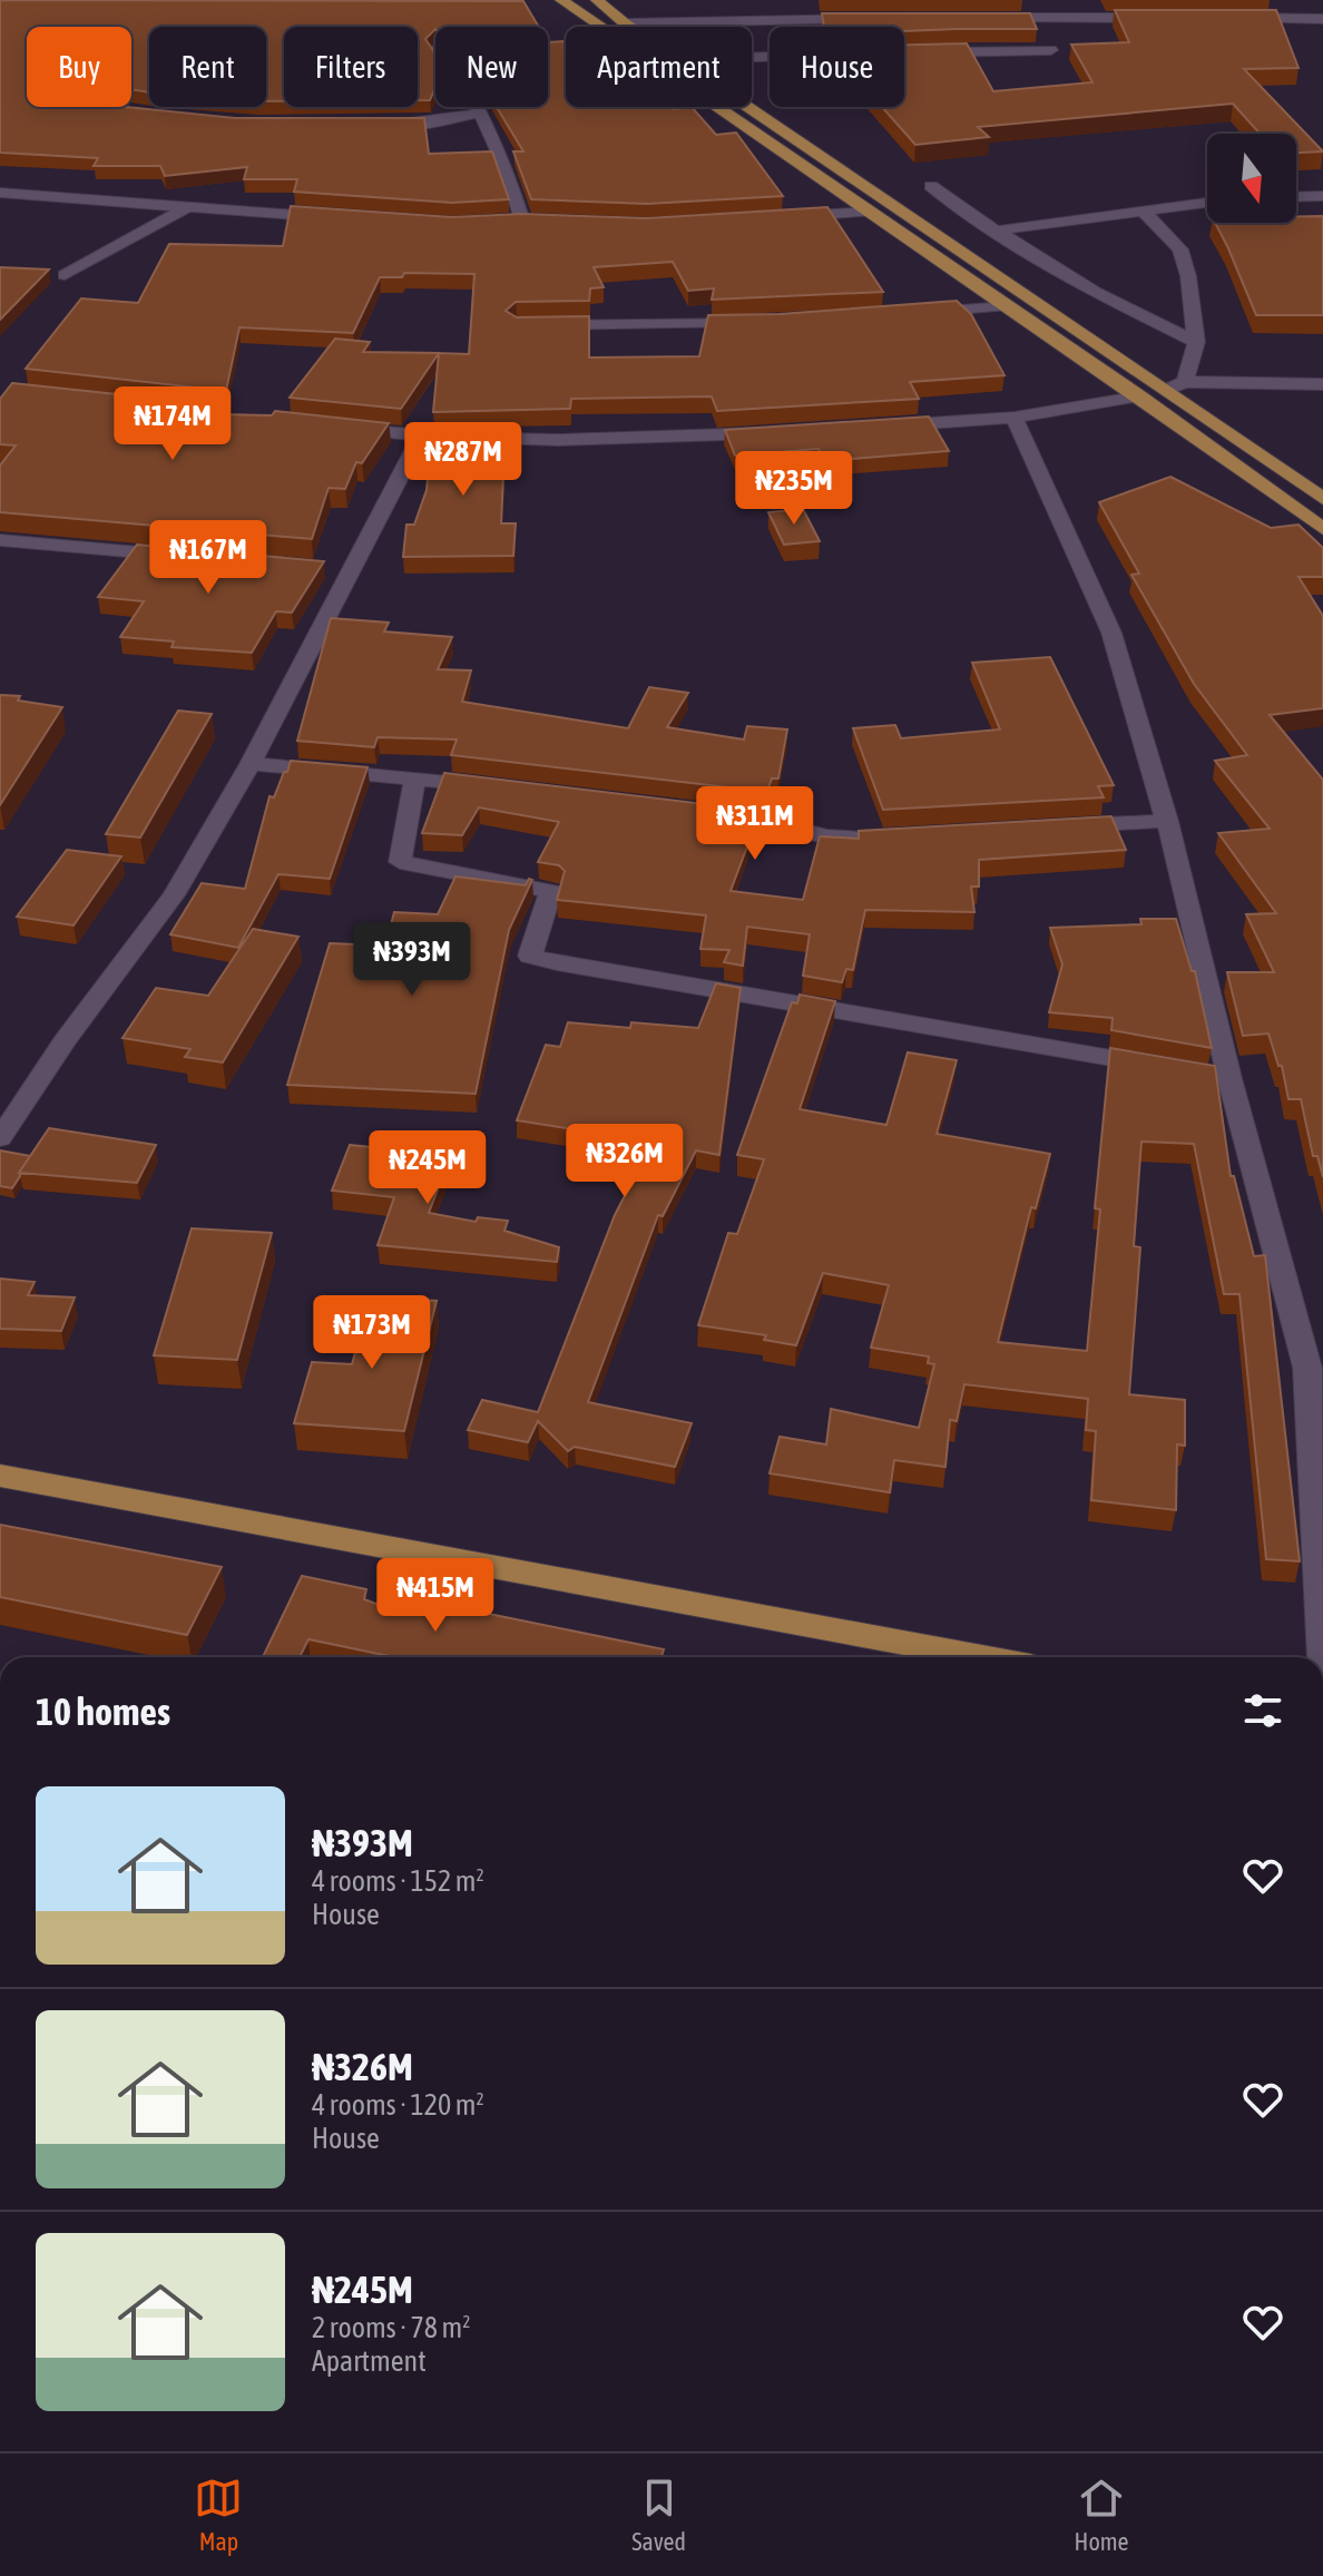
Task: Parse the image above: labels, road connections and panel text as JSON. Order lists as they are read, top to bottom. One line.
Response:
{"north":"bottom","page":{"chip":["Buy","Rent","Filters","New","Apartment","House"],"price":["₦174M","₦287M","₦235M","₦167M","₦311M","₦393M","₦326M","₦245M","₦173M","₦415M"],"heading":"10 homes","list":[{"name":"₦393M","note":"4 rooms · 152 m² · House"},{"name":"₦326M","note":"4 rooms · 120 m² · House"},{"name":"₦245M","note":"2 rooms · 78 m² · Apartment"}],"tabs":["Map","Saved","Home"]}}
